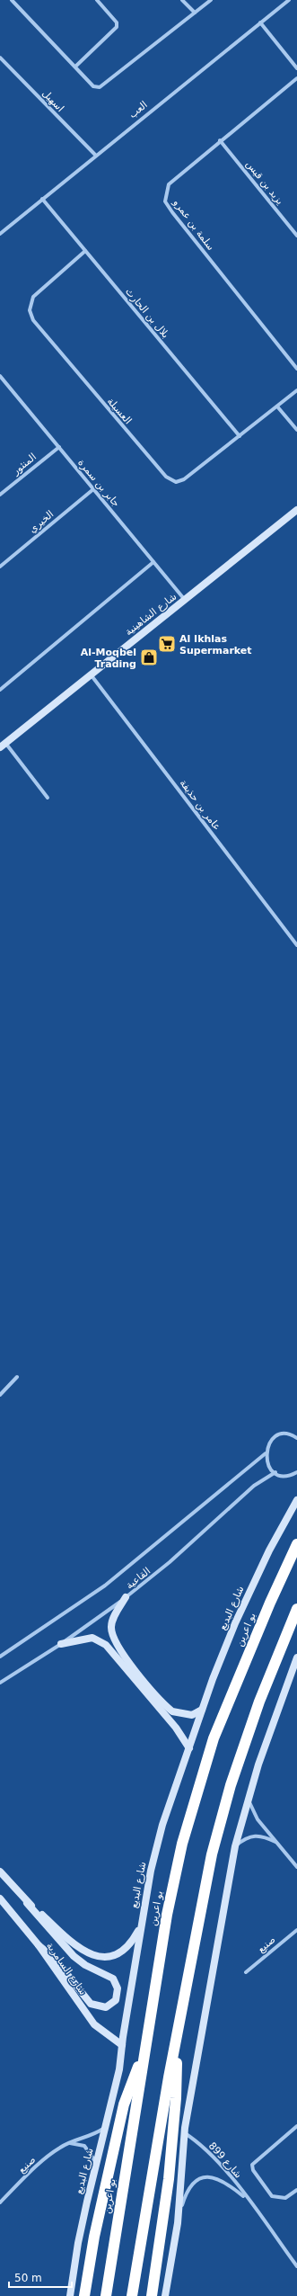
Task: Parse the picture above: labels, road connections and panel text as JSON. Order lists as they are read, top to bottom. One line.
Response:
{"streets":{"highway":["بو اعرين"],"main road":["شارع الشاهينية","شارع البديع","شارع السامرية"],"street":["اسهيل","العب","يزيد بن قيس","سلمة بن عمرو","بلال بن الحارث","العسيلة","المنثور","جابر بن سمرة","الخيري","عامر بن حذيفة","القاعية","صنيع","شارع 899"]},"crossings":[["اسهيل","العب"],["العب","بلال بن الحارث"],["يزيد بن قيس","سلمة بن عمرو"],["بلال بن الحارث","العسيلة"],["المنثور","جابر بن سمرة"],["جابر بن سمرة","الخيري"],["جابر بن سمرة","شارع الشاهينية"],["شارع الشاهينية","عامر بن حذيفة"],["شارع البديع","صنيع"],["شارع البديع","شارع السامرية"]],"places":{"supermarket":["Al Ikhlas Supermarket"],"shop":["Al-Moqbel Trading"]},"scale_bar":"50 m"}
